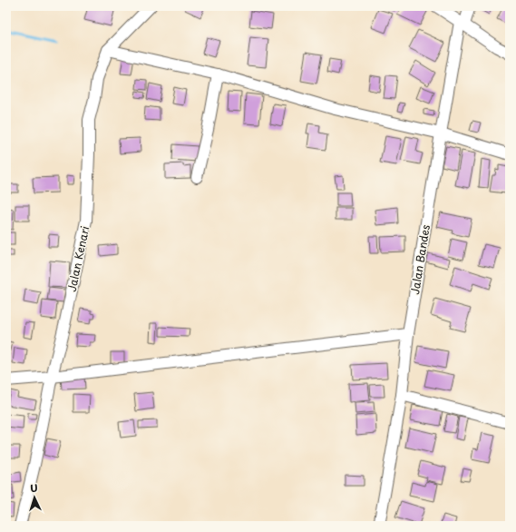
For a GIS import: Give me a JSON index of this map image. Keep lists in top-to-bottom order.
{
  "streets": {
    "street": ["Jalan Kenari", "Jalan Bandes"]
  },
  "north": "top"
}
